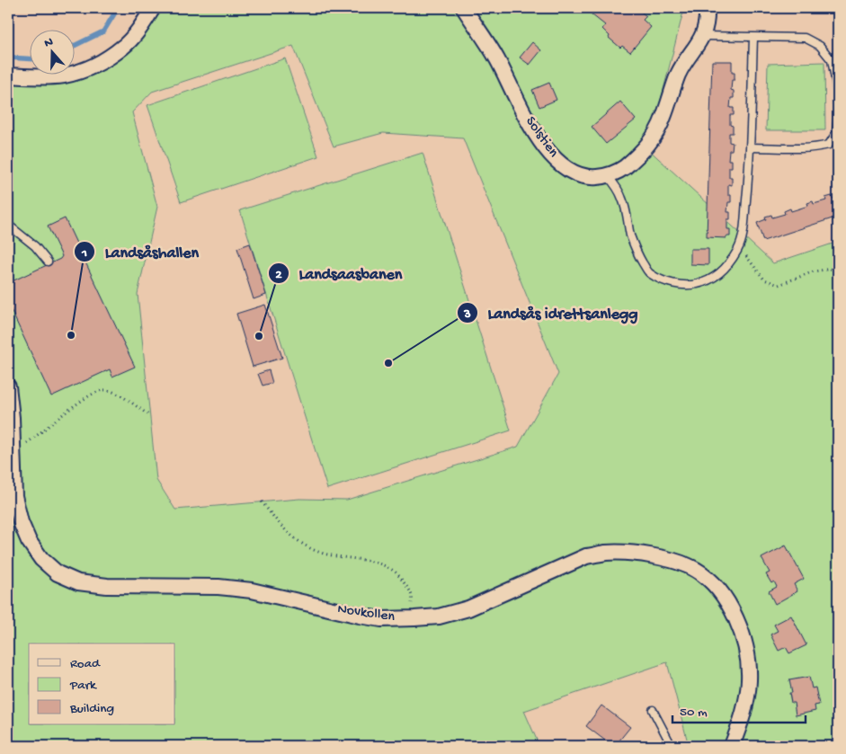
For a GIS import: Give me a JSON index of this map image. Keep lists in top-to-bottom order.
{
  "streets": {
    "street": ["Solstien", "Novkollen"]
  },
  "places": ["Landsåshallen", "Landsaasbanen", "Landsås idrettsanlegg"],
  "legend": ["Road", "Park", "Building"],
  "scale_bar": "50 m",
  "north": "top"
}
